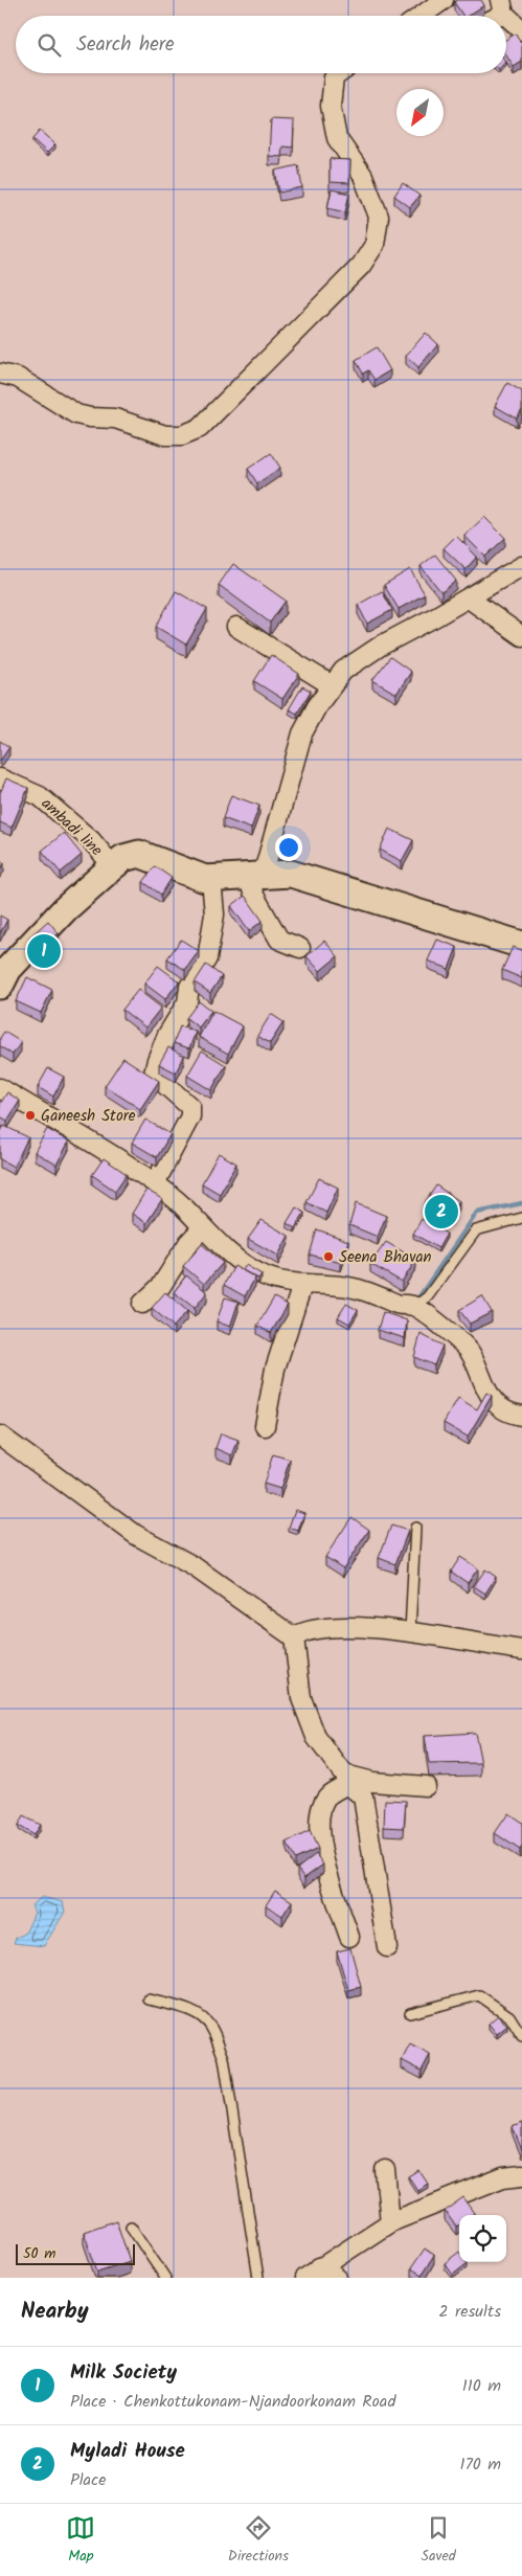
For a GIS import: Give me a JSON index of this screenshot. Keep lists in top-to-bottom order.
{
  "streets": {
    "street": ["ambadi line"]
  },
  "places": ["Ganeesh Store", "Seena Bhavan"],
  "scale_bar": "50 m",
  "north": "bottom left",
  "page": {
    "search": "Search here",
    "pins": ["1", "2"],
    "scale": "50 m",
    "heading": ["Nearby", "2 results"],
    "list": [
      {
        "mark": "1",
        "name": "Milk Society",
        "note": "Place · Chenkottukonam-Njandoorkonam Road",
        "value": "110 m"
      },
      {
        "mark": "2",
        "name": "Myladi House",
        "note": "Place",
        "value": "170 m"
      }
    ],
    "nav": ["Map", "Directions", "Saved"]
  }
}
